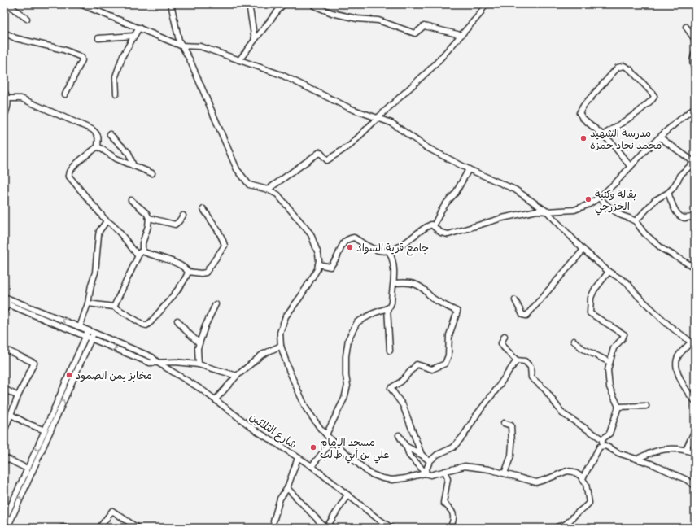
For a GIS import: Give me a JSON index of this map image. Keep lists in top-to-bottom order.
{
  "streets": {
    "street": ["شارع الثلاثين"]
  },
  "places": [
    "مدرسة الشهيد محمد نجاد حمزة",
    "بقالة وكتبة الخزرجي",
    "جامع قرية السواد",
    "مخابز يمن الصمود",
    "مسجد الإمام علي بن أبي طالب"
  ]
}
